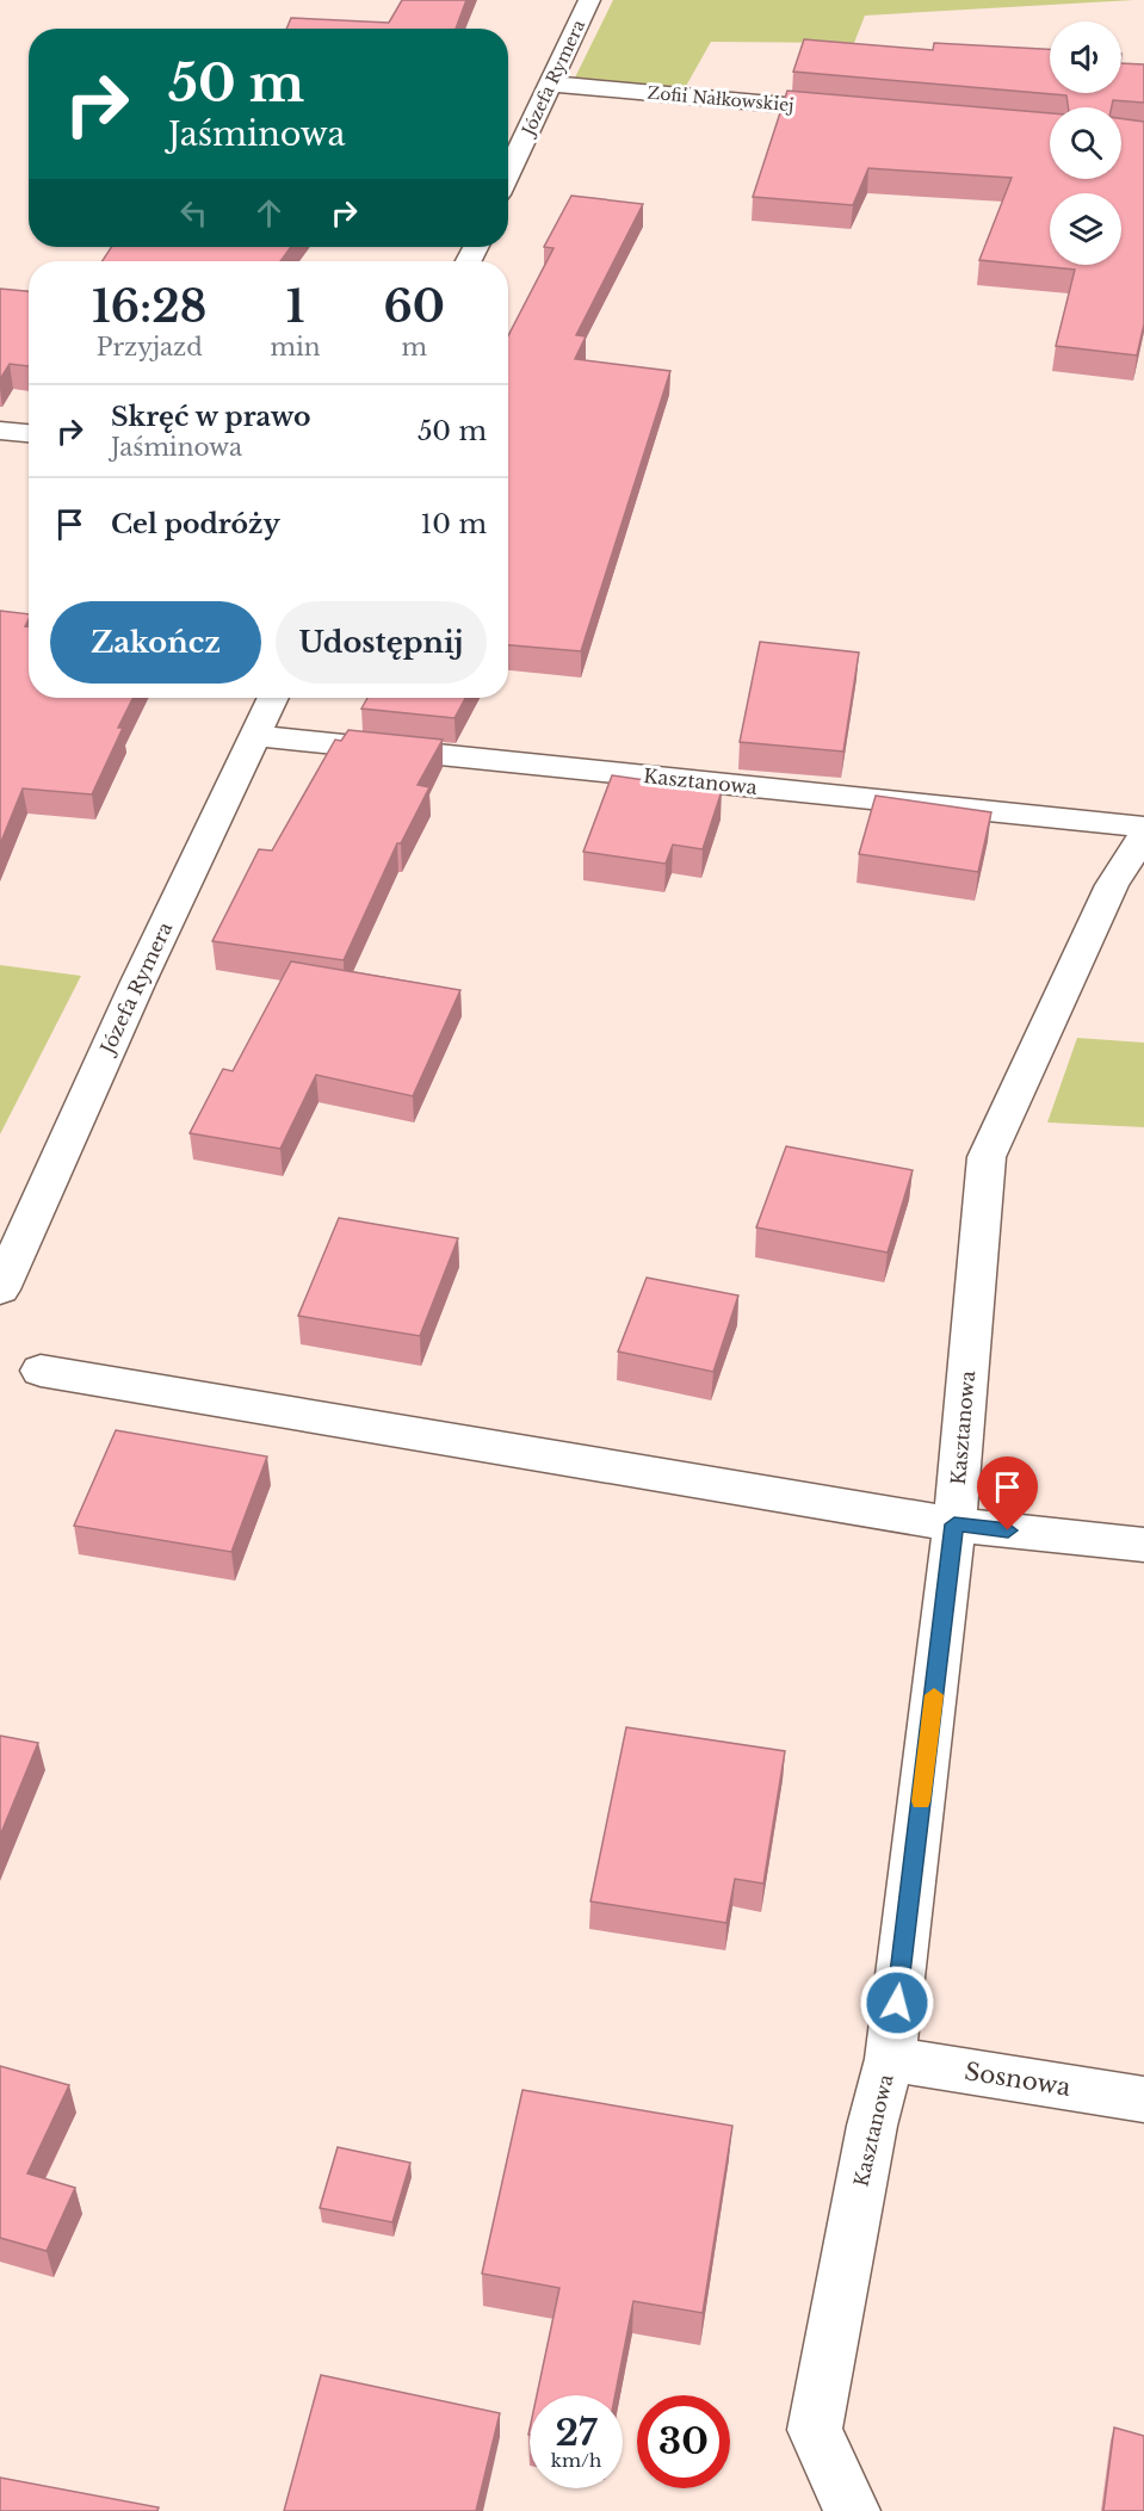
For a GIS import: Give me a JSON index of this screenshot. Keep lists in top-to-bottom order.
{
  "streets": {
    "street": [
      "Józefa Rymera",
      "Zofii Nałkowskiej",
      "Kasztanowa",
      "Sosnowa"
    ]
  },
  "crossings": [
    ["Józefa Rymera", "Zofii Nałkowskiej"],
    ["Józefa Rymera", "Kasztanowa"],
    ["Kasztanowa", "Sosnowa"]
  ],
  "page": {
    "turn": ["50 m", "Jaśminowa"],
    "eta": [
      "16:28",
      "Przyjazd",
      "1",
      "min",
      "60",
      "m"
    ],
    "list": [
      {
        "name": "Skręć w prawo",
        "note": "Jaśminowa",
        "value": "50 m"
      },
      {
        "name": "Cel podróży",
        "value": "10 m"
      }
    ],
    "buttons": ["Zakończ", "Udostępnij"],
    "speed": "27 km/h",
    "limit": "30"
  }
}
